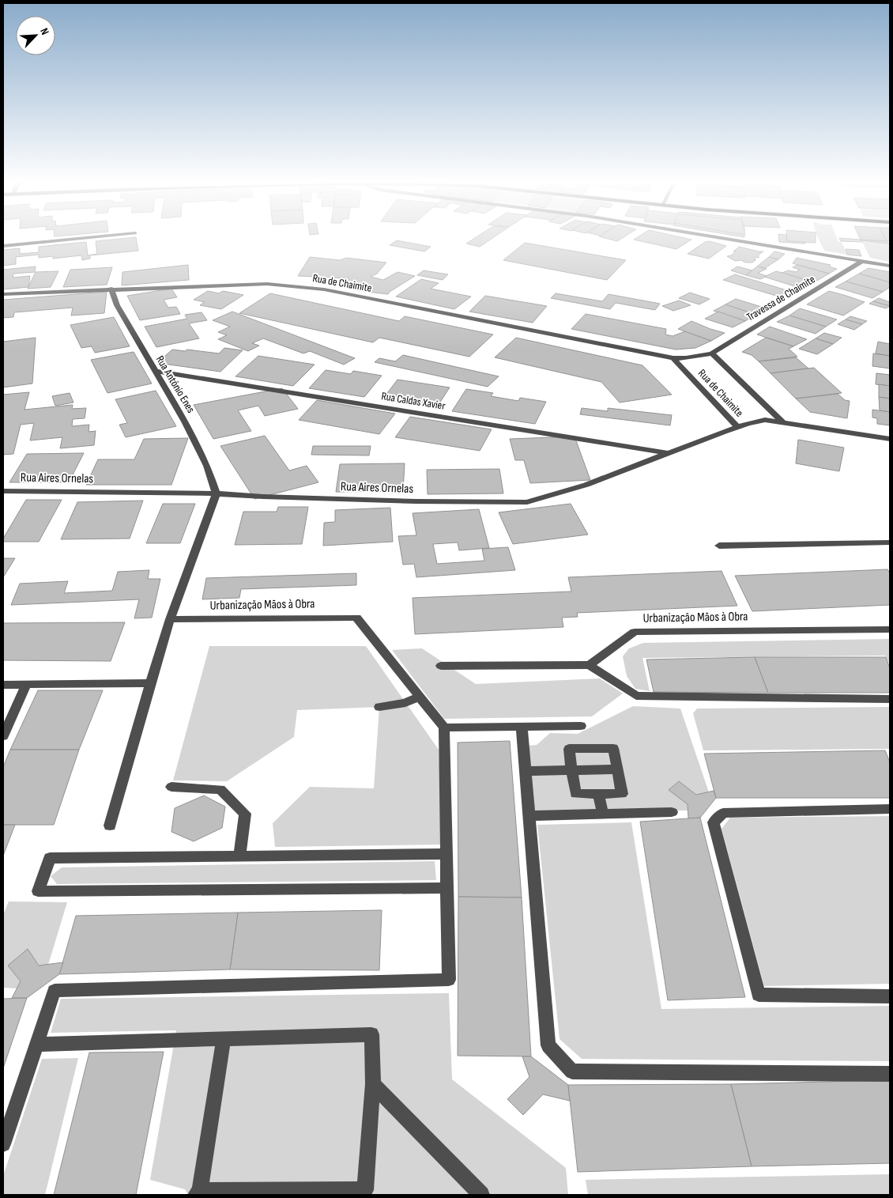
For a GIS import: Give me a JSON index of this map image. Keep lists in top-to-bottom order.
{
  "streets": {
    "street": [
      "Rua de Chaimite",
      "Travessa de Chaimite",
      "Rua António Enes",
      "Rua Caldas Xavier",
      "Rua Aires Ornelas",
      "Urbanização Mãos à Obra"
    ]
  },
  "crossings": [
    ["Rua de Chaimite", "Travessa de Chaimite"],
    ["Rua de Chaimite", "Rua António Enes"],
    ["Rua de Chaimite", "Rua Aires Ornelas"],
    ["Rua António Enes", "Rua Caldas Xavier"],
    ["Rua António Enes", "Rua Aires Ornelas"],
    ["Rua Caldas Xavier", "Rua Aires Ornelas"]
  ],
  "north": "top right"
}
